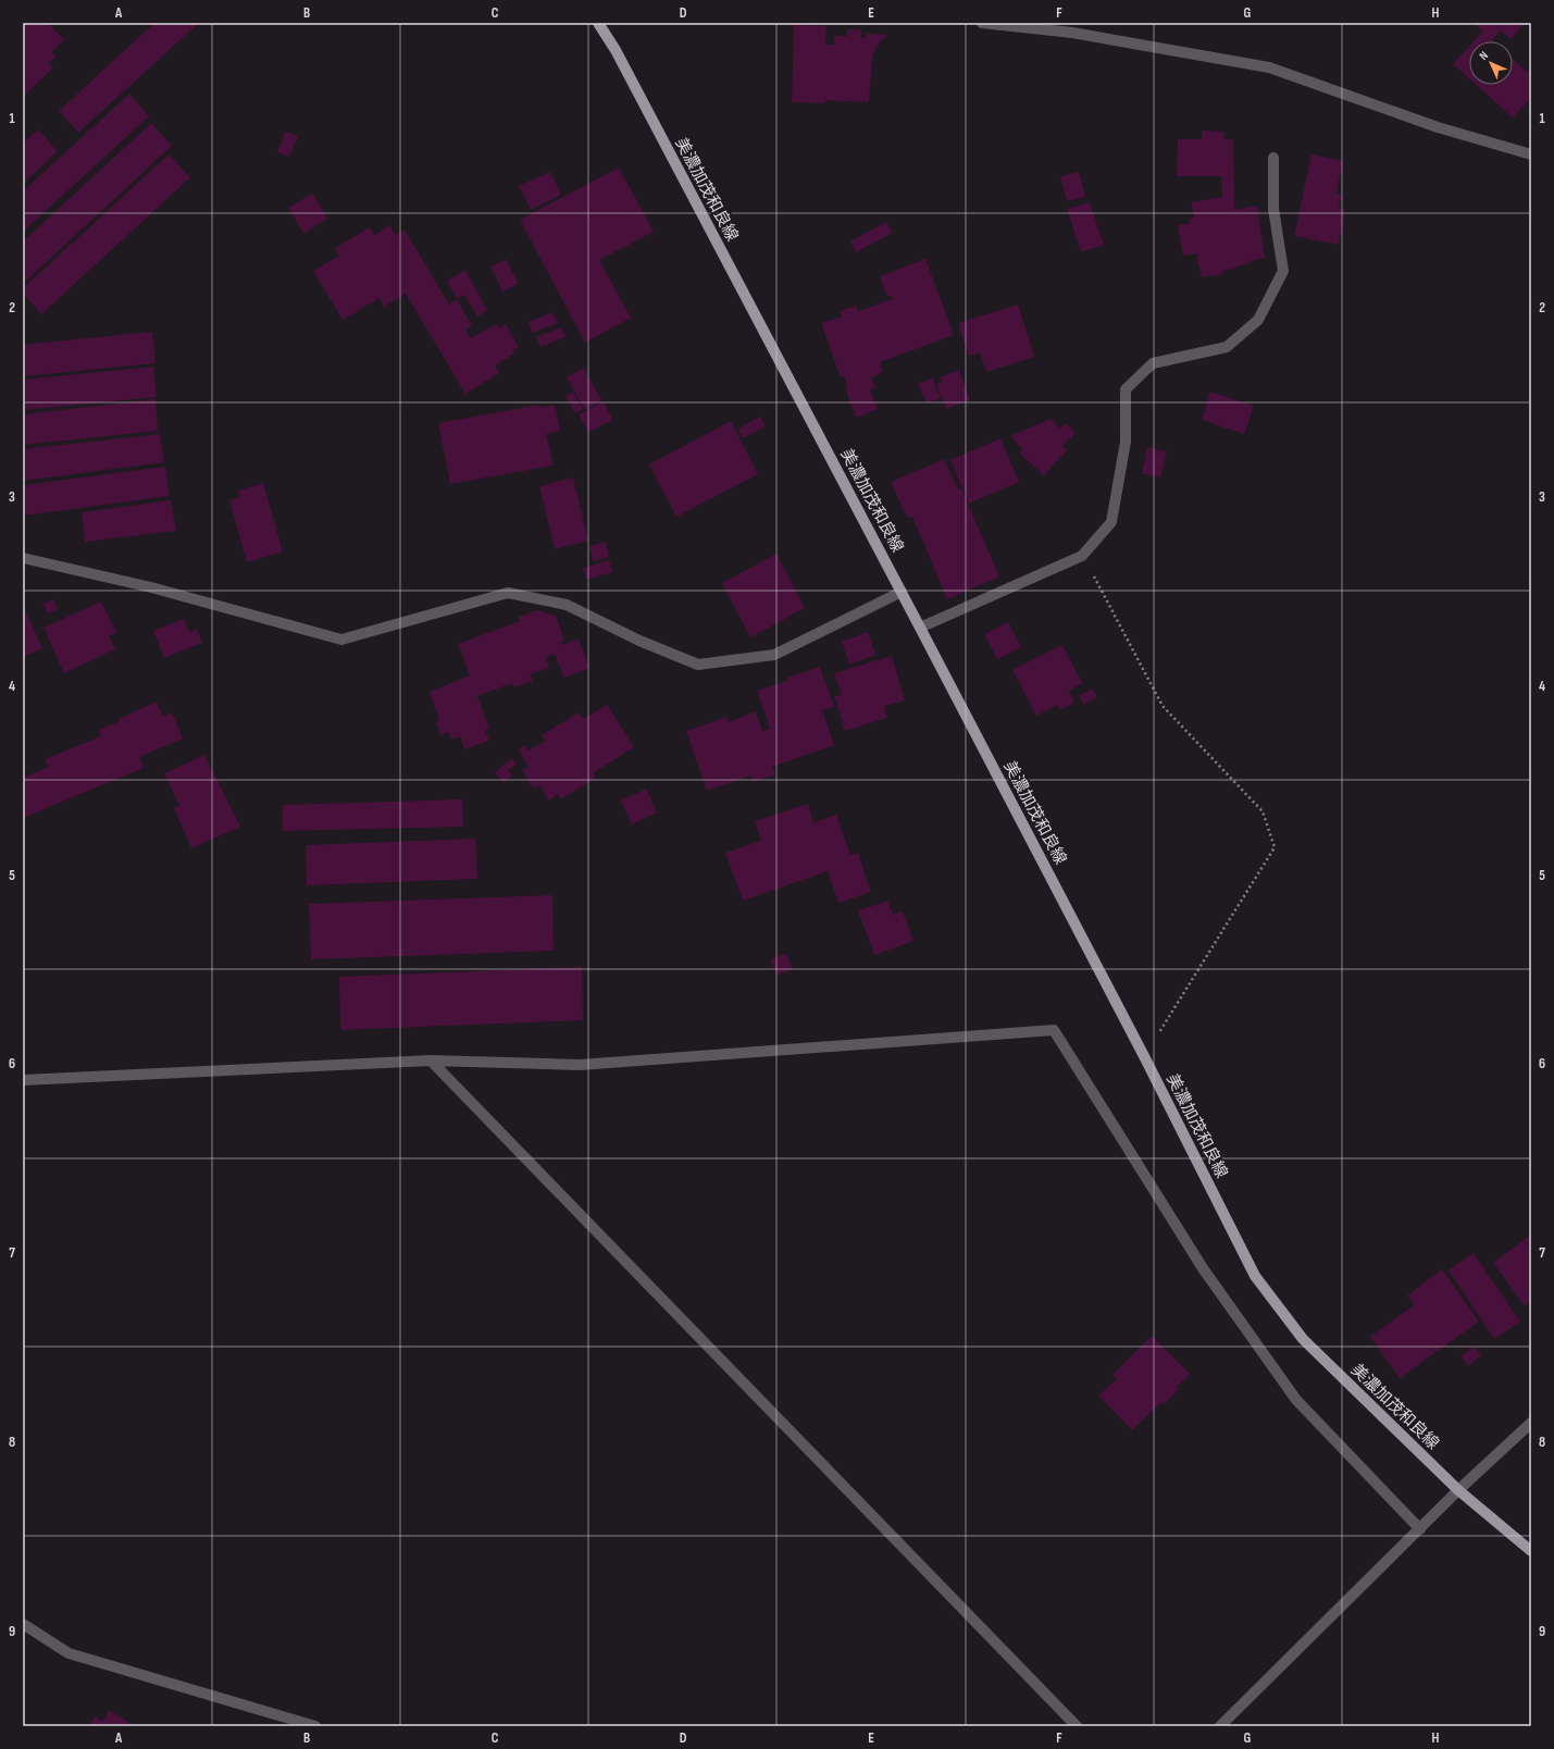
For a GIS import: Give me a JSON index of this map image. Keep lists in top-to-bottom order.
{
  "streets": {
    "main road": ["美濃加茂和良線"]
  },
  "north": "top left",
  "grid": {
    "columns": [
      "A",
      "B",
      "C",
      "D",
      "E",
      "F",
      "G",
      "H"
    ],
    "rows": [
      "1",
      "2",
      "3",
      "4",
      "5",
      "6",
      "7",
      "8",
      "9"
    ]
  }
}
